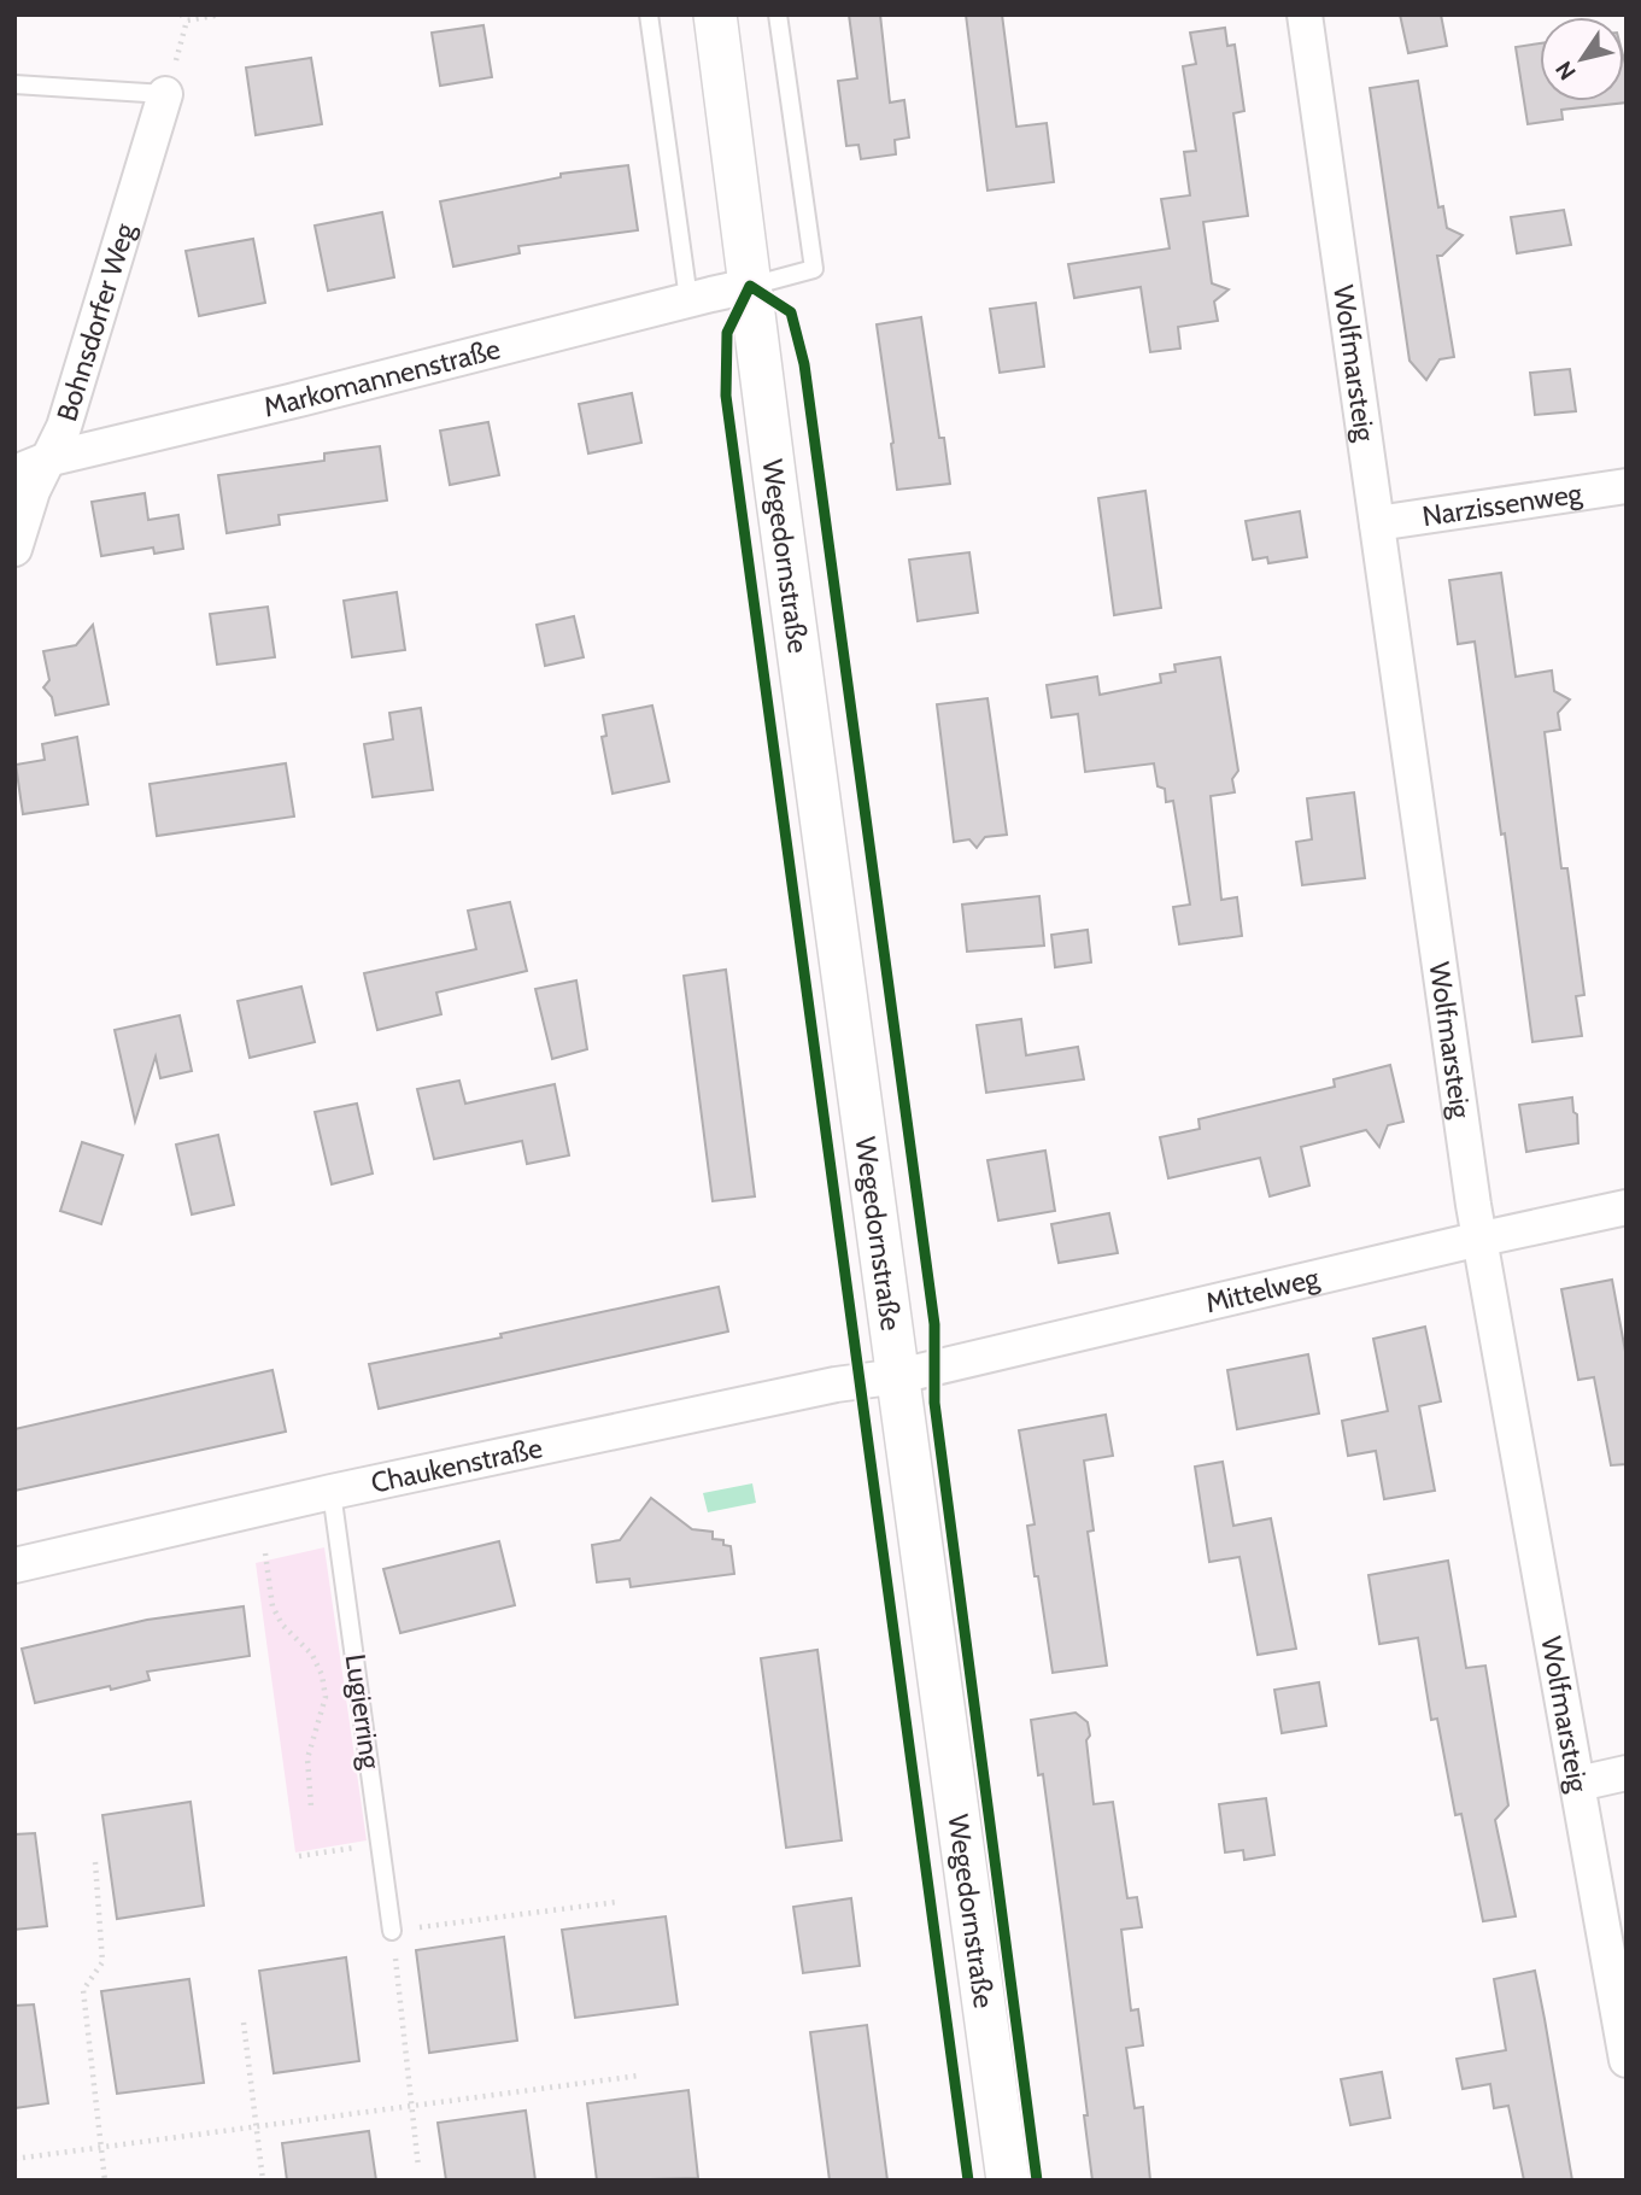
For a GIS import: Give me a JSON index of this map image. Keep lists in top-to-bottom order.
{
  "streets": {
    "street": [
      "Bohnsdorfer Weg",
      "Wolfmarsteig",
      "Markomannenstraße",
      "Narzissenweg",
      "Wegedornstraße",
      "Mittelweg",
      "Chaukenstraße"
    ],
    "lane": ["Lugierring"]
  },
  "crossings": [
    ["Bohnsdorfer Weg", "Markomannenstraße"],
    ["Wolfmarsteig", "Narzissenweg"],
    ["Wolfmarsteig", "Mittelweg"],
    ["Markomannenstraße", "Wegedornstraße"],
    ["Wegedornstraße", "Mittelweg"],
    ["Wegedornstraße", "Chaukenstraße"],
    ["Mittelweg", "Chaukenstraße"],
    ["Chaukenstraße", "Lugierring"]
  ],
  "north": "bottom left"
}
